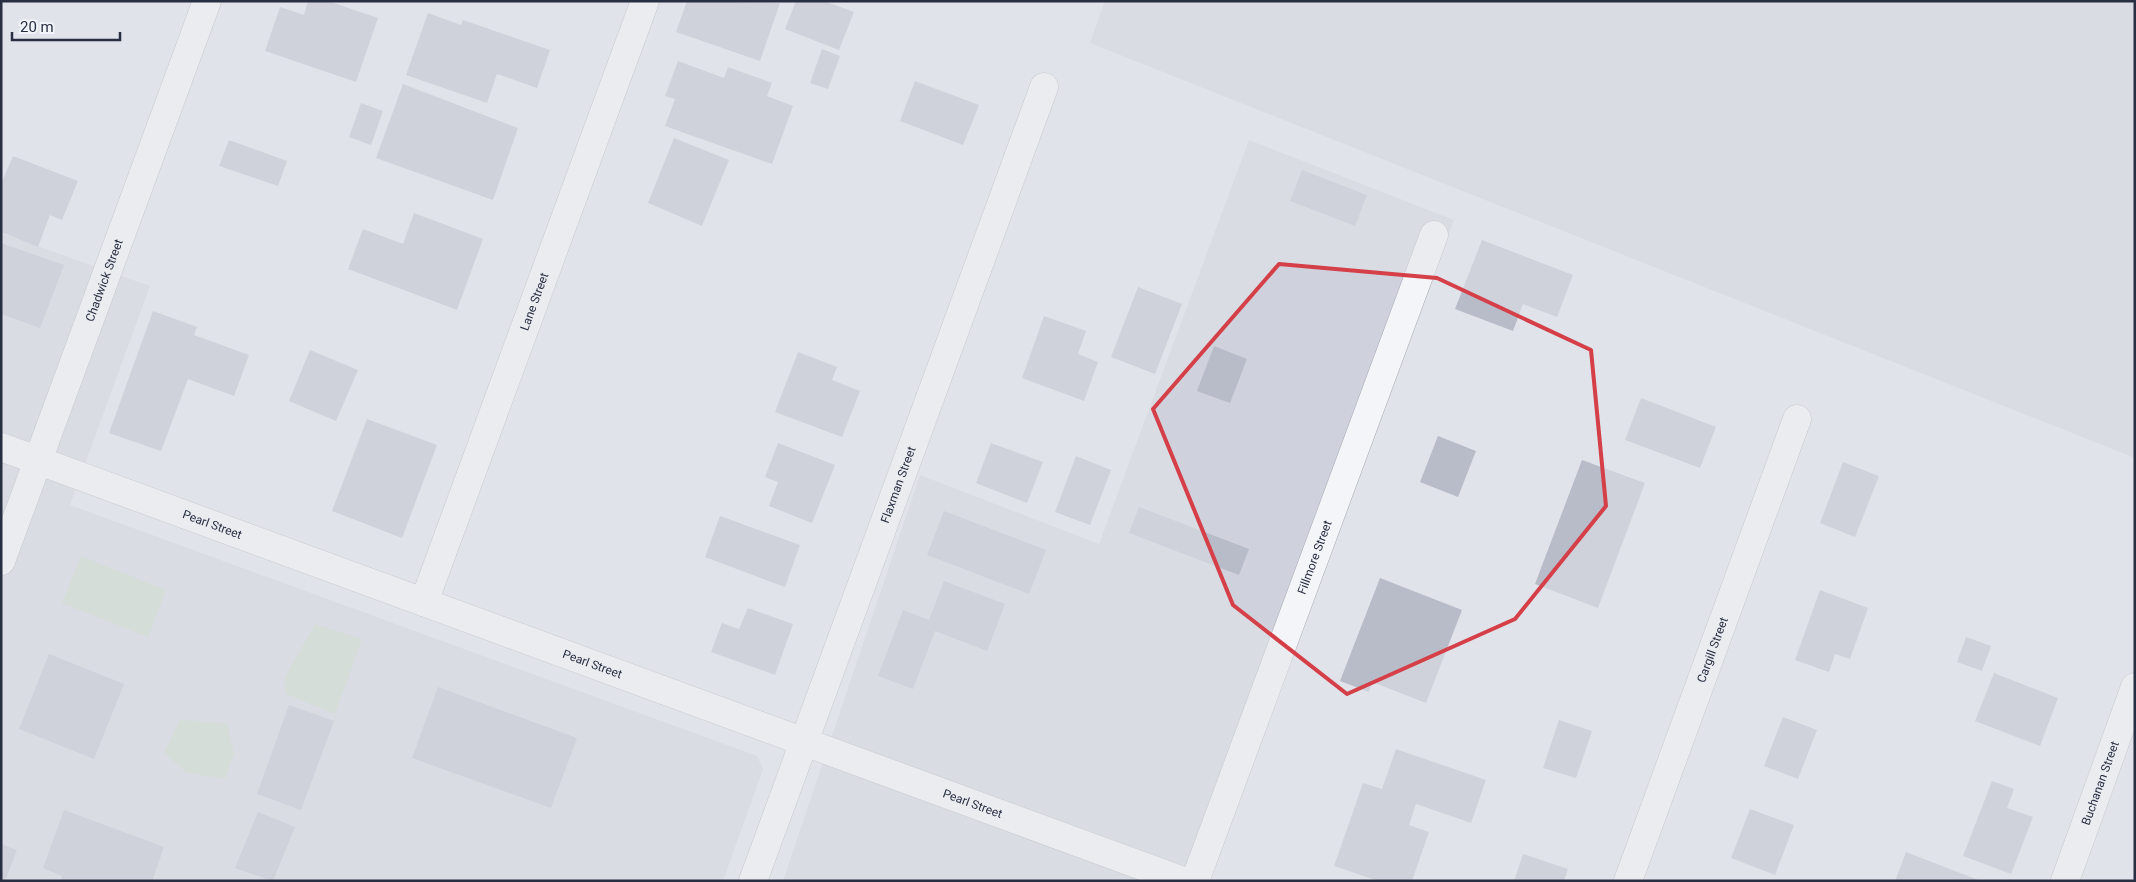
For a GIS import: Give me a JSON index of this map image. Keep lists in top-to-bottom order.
{
  "streets": {
    "street": [
      "Chadwick Street",
      "Lane Street",
      "Flaxman Street",
      "Pearl Street",
      "Fillmore Street",
      "Cargill Street",
      "Buchanan Street"
    ]
  },
  "crossings": [
    ["Chadwick Street", "Pearl Street"],
    ["Lane Street", "Pearl Street"],
    ["Flaxman Street", "Pearl Street"]
  ],
  "scale_bar": "20 m"
}
